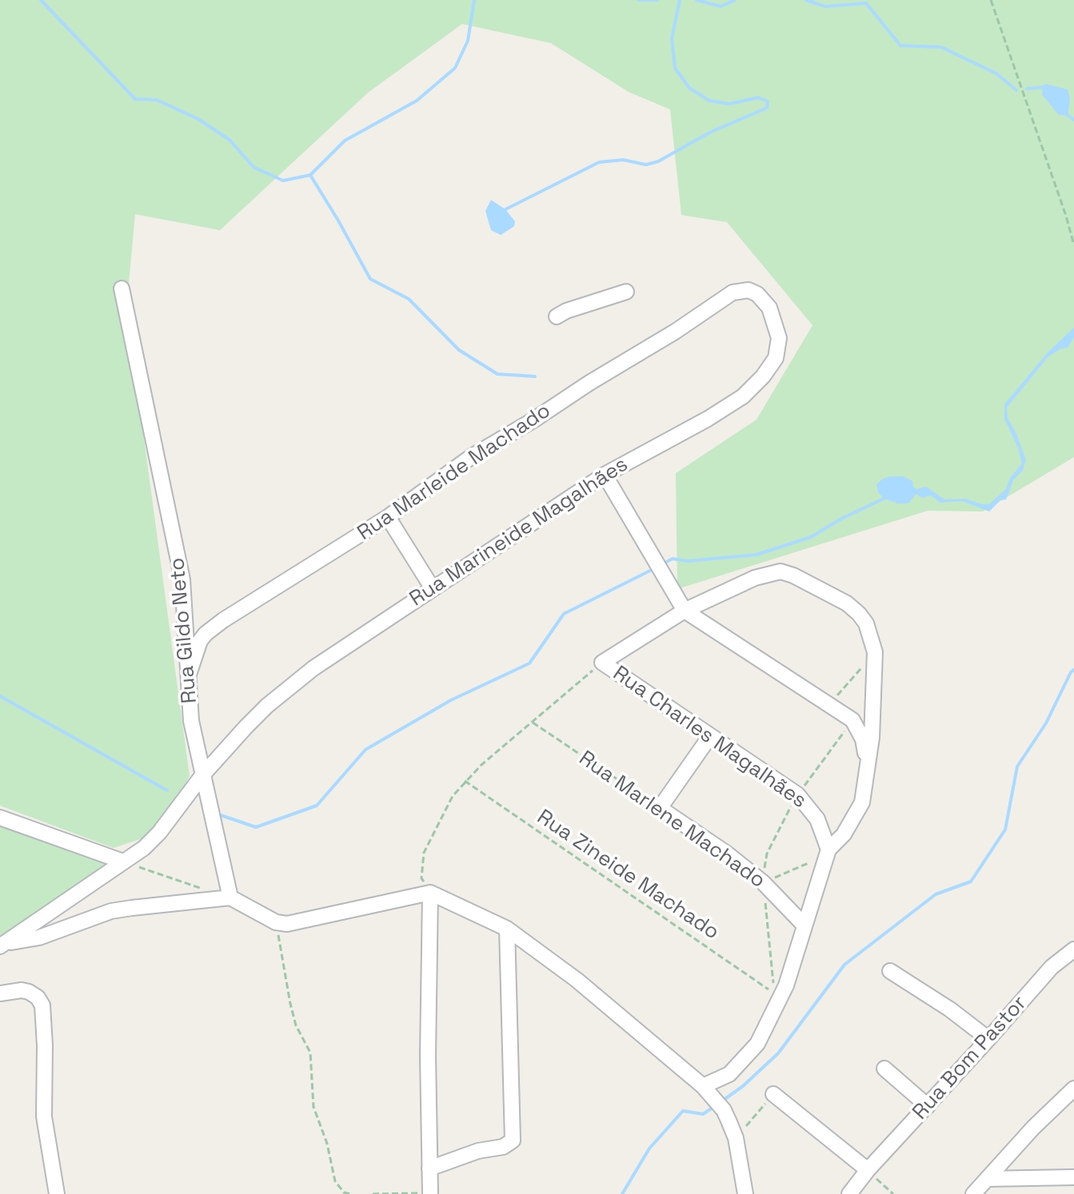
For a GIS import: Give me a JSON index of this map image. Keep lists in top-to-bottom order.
{
  "streets": {
    "street": [
      "Rua Marleide Machado",
      "Rua Marineide Magalhães",
      "Rua Gildo Neto",
      "Rua Charles Magalhães",
      "Rua Marlene Machado",
      "Rua Bom Pastor"
    ],
    "path": ["Rua Zineide Machado"]
  },
  "crossings": [
    ["Rua Marleide Machado", "Rua Marineide Magalhães"],
    ["Rua Marleide Machado", "Rua Gildo Neto"],
    ["Rua Marineide Magalhães", "Rua Gildo Neto"],
    ["Rua Marlene Machado", "Rua Zineide Machado"]
  ]
}
